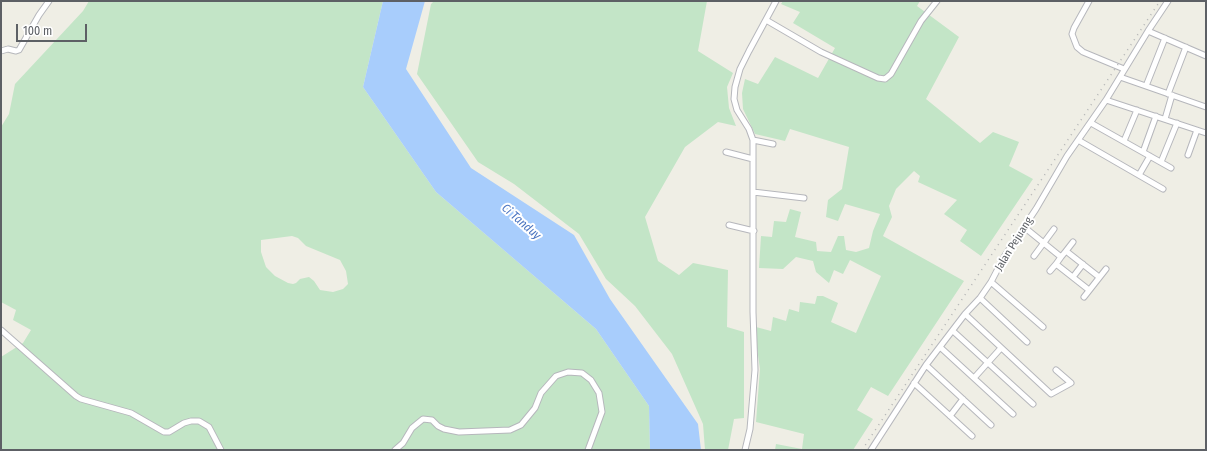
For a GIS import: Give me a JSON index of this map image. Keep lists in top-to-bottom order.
{
  "streets": {
    "street": ["Jalan Pejuang"]
  },
  "water": ["Ci Tanduy"],
  "scale_bar": "100 m"
}
